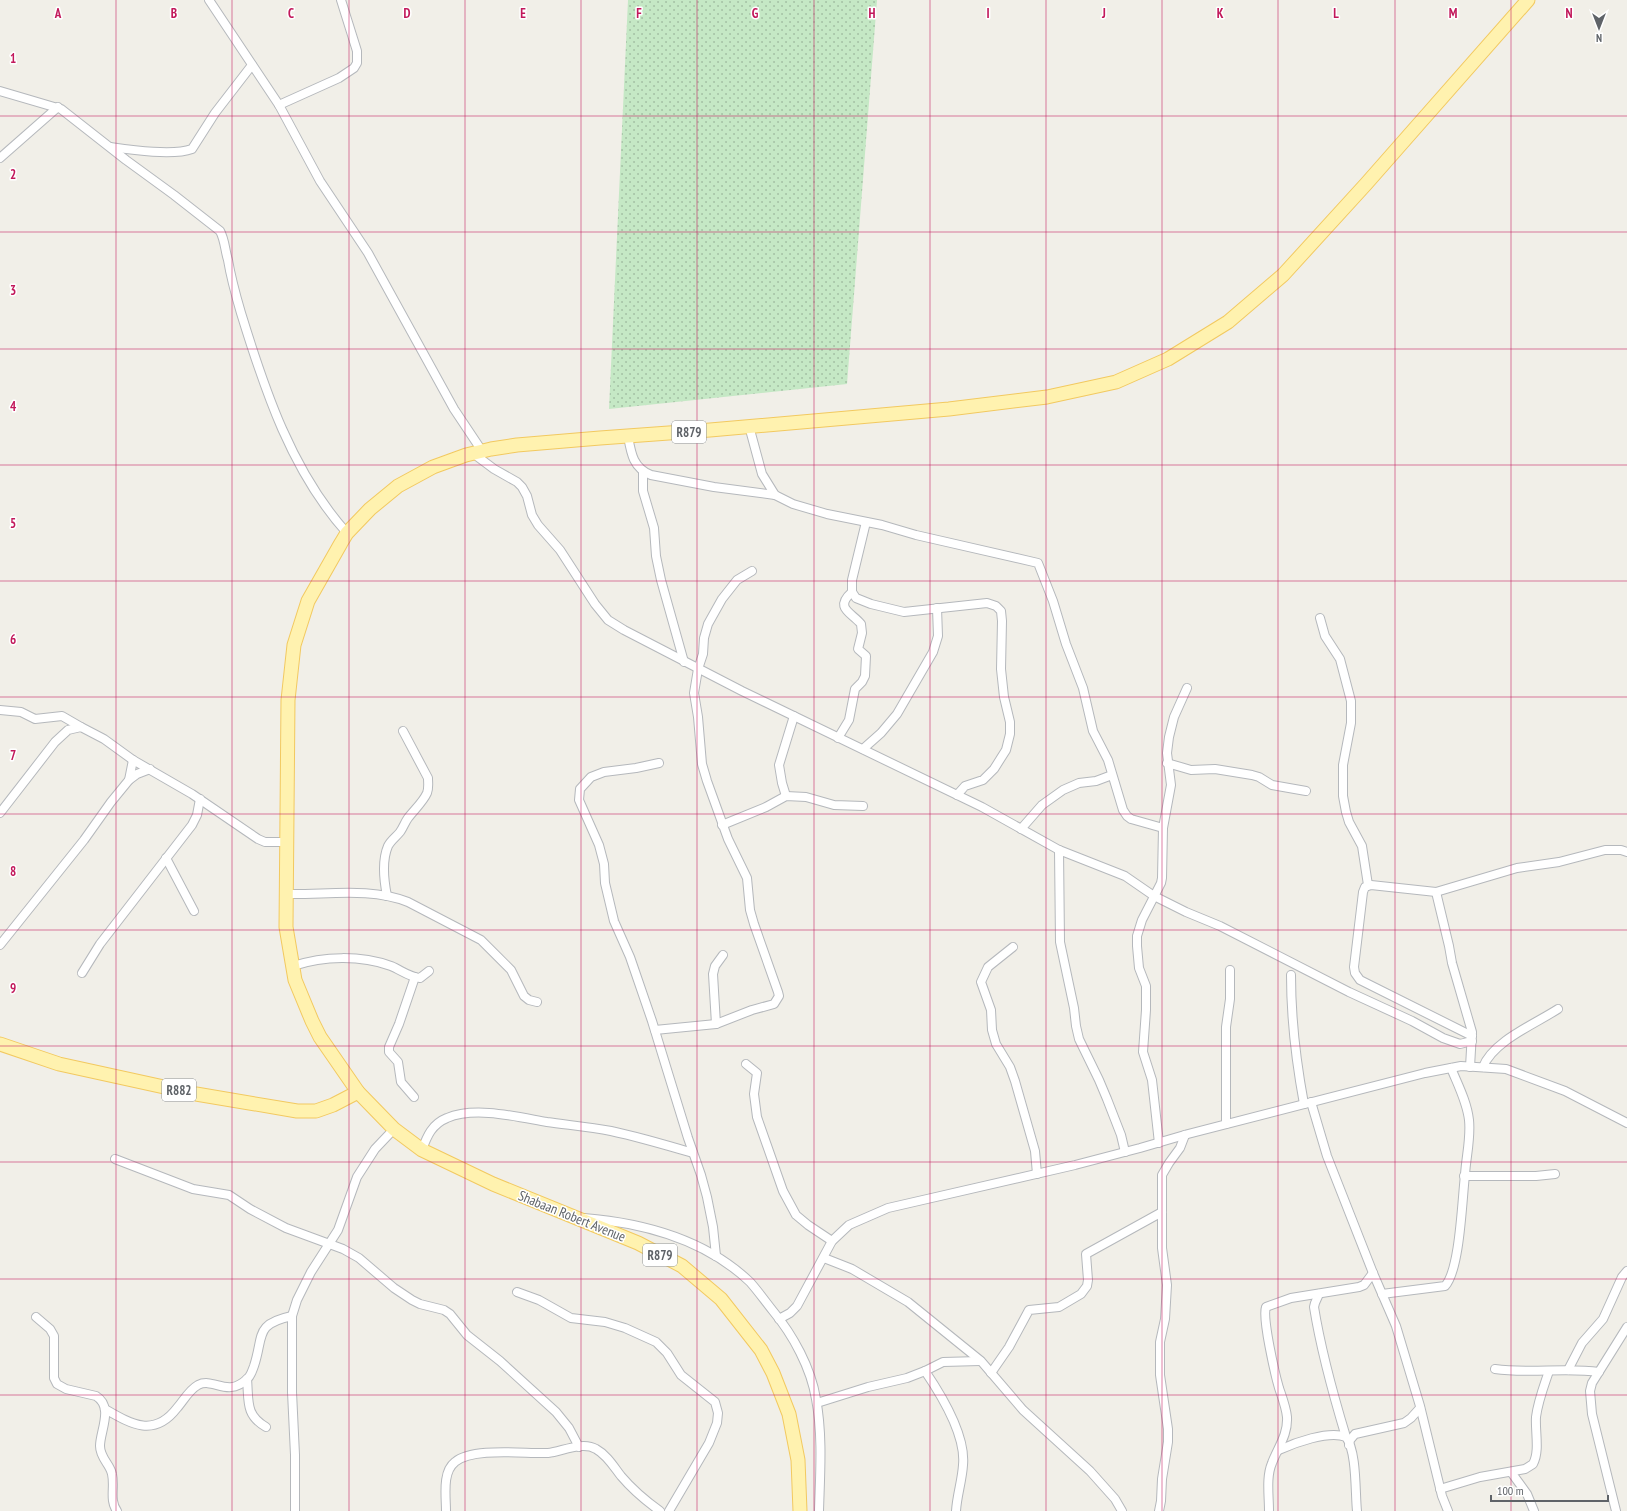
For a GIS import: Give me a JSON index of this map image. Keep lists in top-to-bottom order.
{
  "streets": {
    "main road": ["R879", "R882", "Shabaan Robert Avenue"]
  },
  "crossings": [
    ["R879", "R882"],
    ["R879", "Shabaan Robert Avenue"]
  ],
  "scale_bar": "100 m",
  "north": "bottom",
  "grid": {
    "columns": [
      "A",
      "B",
      "C",
      "D",
      "E",
      "F",
      "G",
      "H",
      "I",
      "J",
      "K",
      "L",
      "M",
      "N"
    ],
    "rows": [
      "1",
      "2",
      "3",
      "4",
      "5",
      "6",
      "7",
      "8",
      "9"
    ]
  }
}
